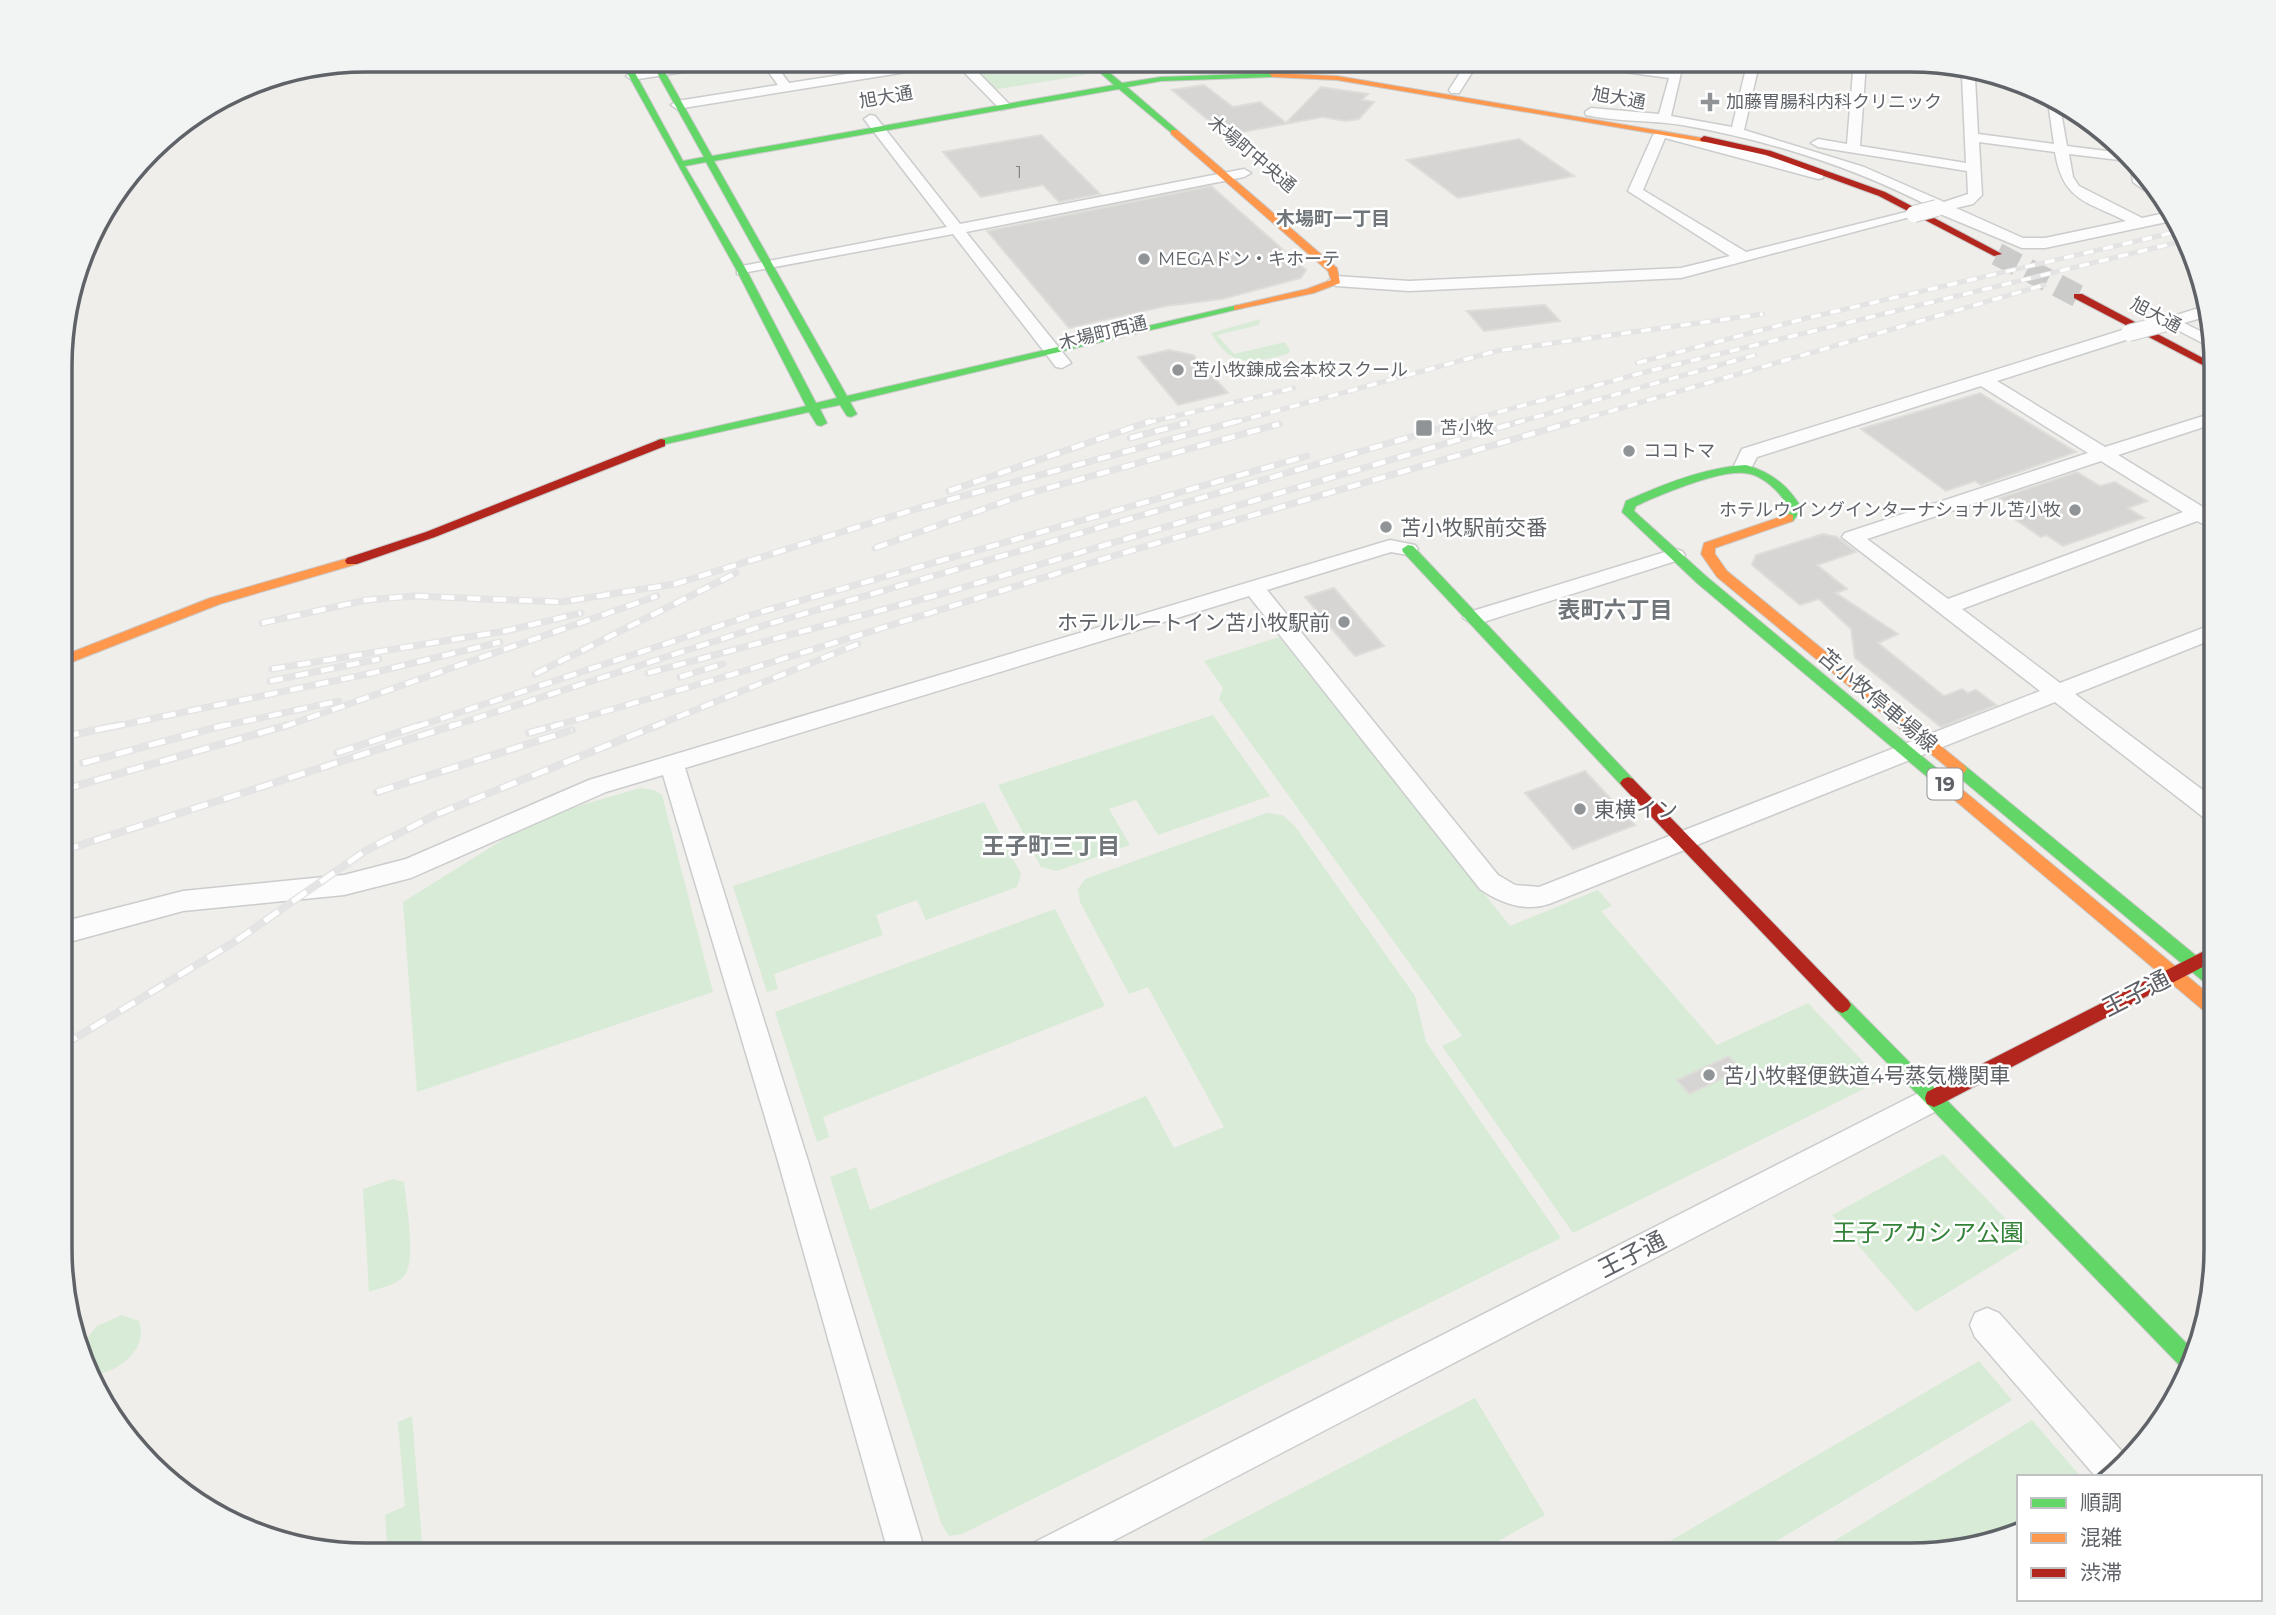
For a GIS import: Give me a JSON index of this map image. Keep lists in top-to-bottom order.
{
  "streets": {
    "street": [
      "旭大通",
      "木場町中央通",
      "木場町西通",
      "苫小牧停車場線",
      "19",
      "王子通"
    ]
  },
  "crossings": [
    ["旭大通", "木場町中央通"],
    ["木場町中央通", "木場町西通"],
    ["苫小牧停車場線", "王子通"]
  ],
  "districts": ["木場町一丁目", "表町六丁目", "王子町三丁目"],
  "parks": ["王子アカシア公園"],
  "places": {
    "health": ["加藤胃腸科内科クリニック"],
    "other": [
      "MEGAドン・キホーテ",
      "苫小牧錬成会本校スクール",
      "ココトマ",
      "ホテルウイングインターナショナル苫小牧",
      "苫小牧駅前交番",
      "ホテルルートイン苫小牧駅前",
      "東横イン",
      "苫小牧軽便鉄道4号蒸気機関車"
    ],
    "transit": ["苫小牧"]
  },
  "house_numbers": ["1"],
  "legend": ["順調", "混雑", "渋滞"]
}
